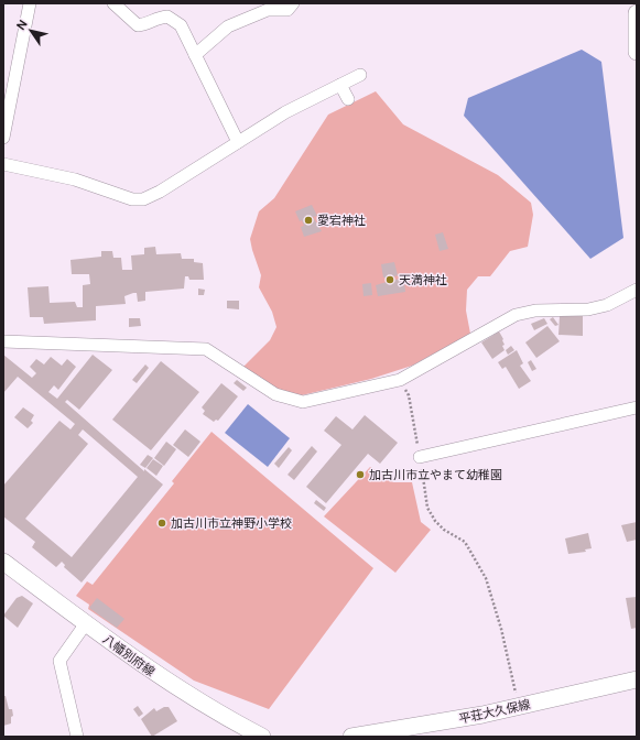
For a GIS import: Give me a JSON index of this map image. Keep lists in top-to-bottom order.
{
  "streets": {
    "main road": ["八幡別府線", "平荘大久保線"]
  },
  "places": [
    "愛宕神社",
    "天満神社",
    "加古川市立やまて幼稚園",
    "加古川市立神野小学校"
  ],
  "north": "top left"
}
